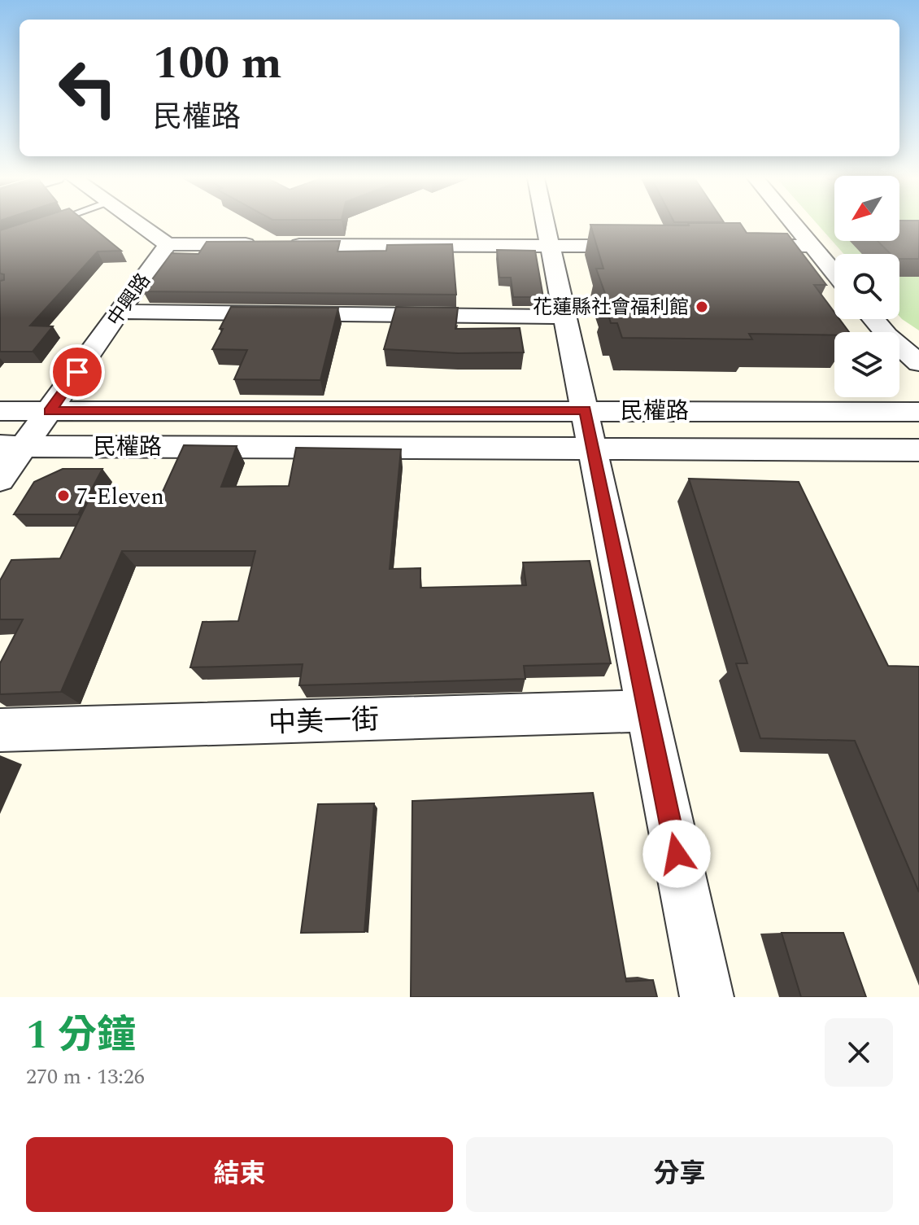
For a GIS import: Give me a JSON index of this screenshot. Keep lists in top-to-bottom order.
{
  "streets": {
    "street": ["中興路", "民權路", "中美一街"]
  },
  "crossings": [
    ["中興路", "民權路"]
  ],
  "places": ["花蓮縣社會福利館", "7-Eleven"],
  "north": "bottom left",
  "page": {
    "turn": ["100 m", "民權路"],
    "heading": ["1 分鐘", "270 m · 13:26"],
    "buttons": ["結束", "分享"]
  }
}
